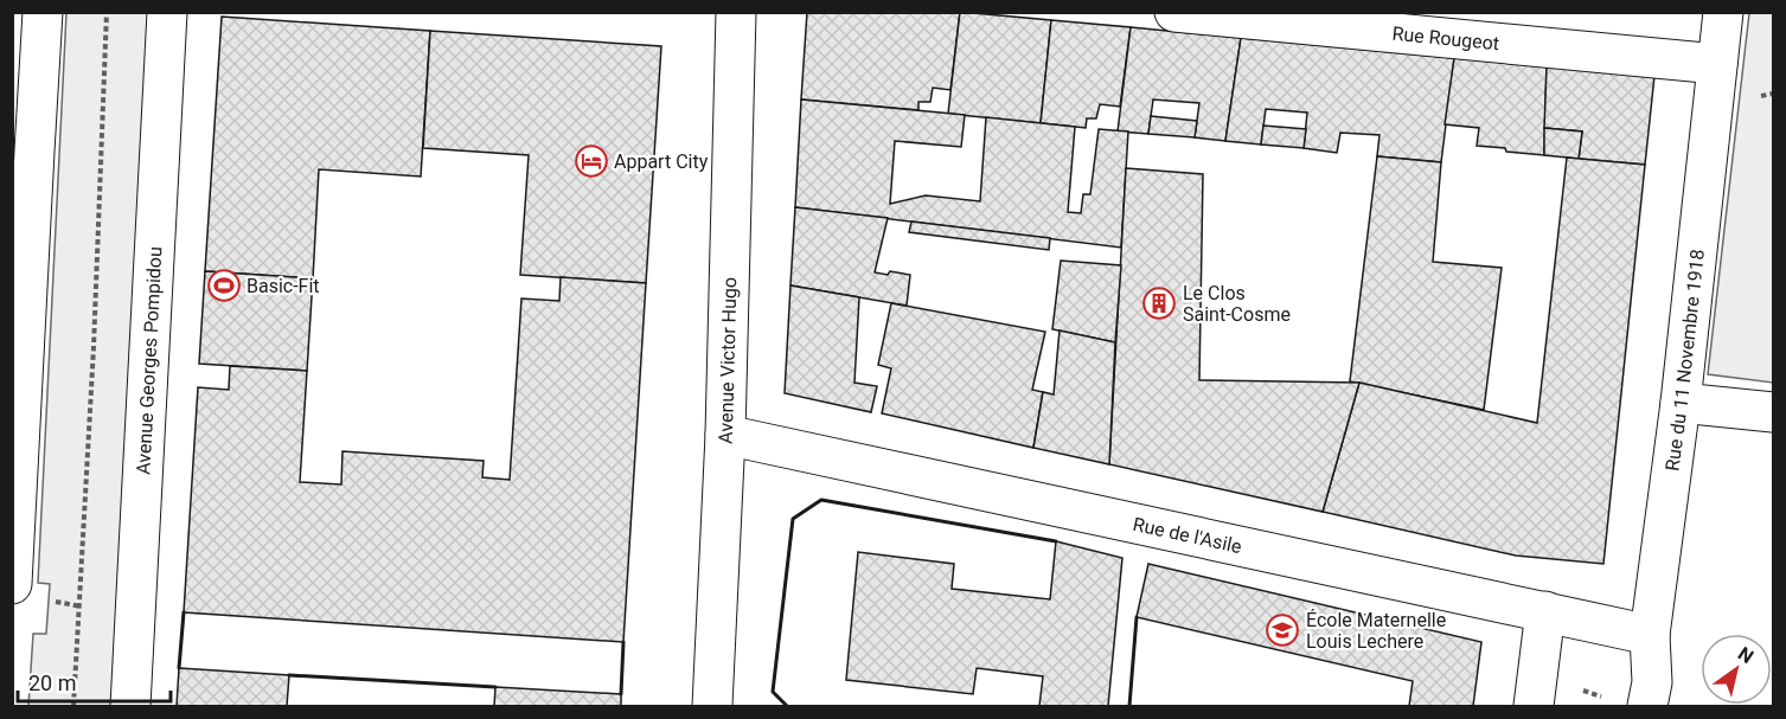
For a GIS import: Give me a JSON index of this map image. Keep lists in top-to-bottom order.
{
  "streets": {
    "street": [
      "Rue Rougeot",
      "Avenue Georges Pompidou",
      "Avenue Victor Hugo",
      "Rue du 11 Novembre 1918",
      "Rue de l'Asile"
    ]
  },
  "crossings": [
    ["Rue Rougeot", "Rue du 11 Novembre 1918"],
    ["Avenue Victor Hugo", "Rue de l'Asile"],
    ["Rue du 11 Novembre 1918", "Rue de l'Asile"]
  ],
  "places": {
    "hotel": ["Appart City"],
    "sports": ["Basic-Fit"],
    "building": ["Le Clos Saint-Cosme"],
    "school or university": ["École Maternelle Louis Lechere"]
  },
  "scale_bar": "20 m",
  "north": "top right"
}
